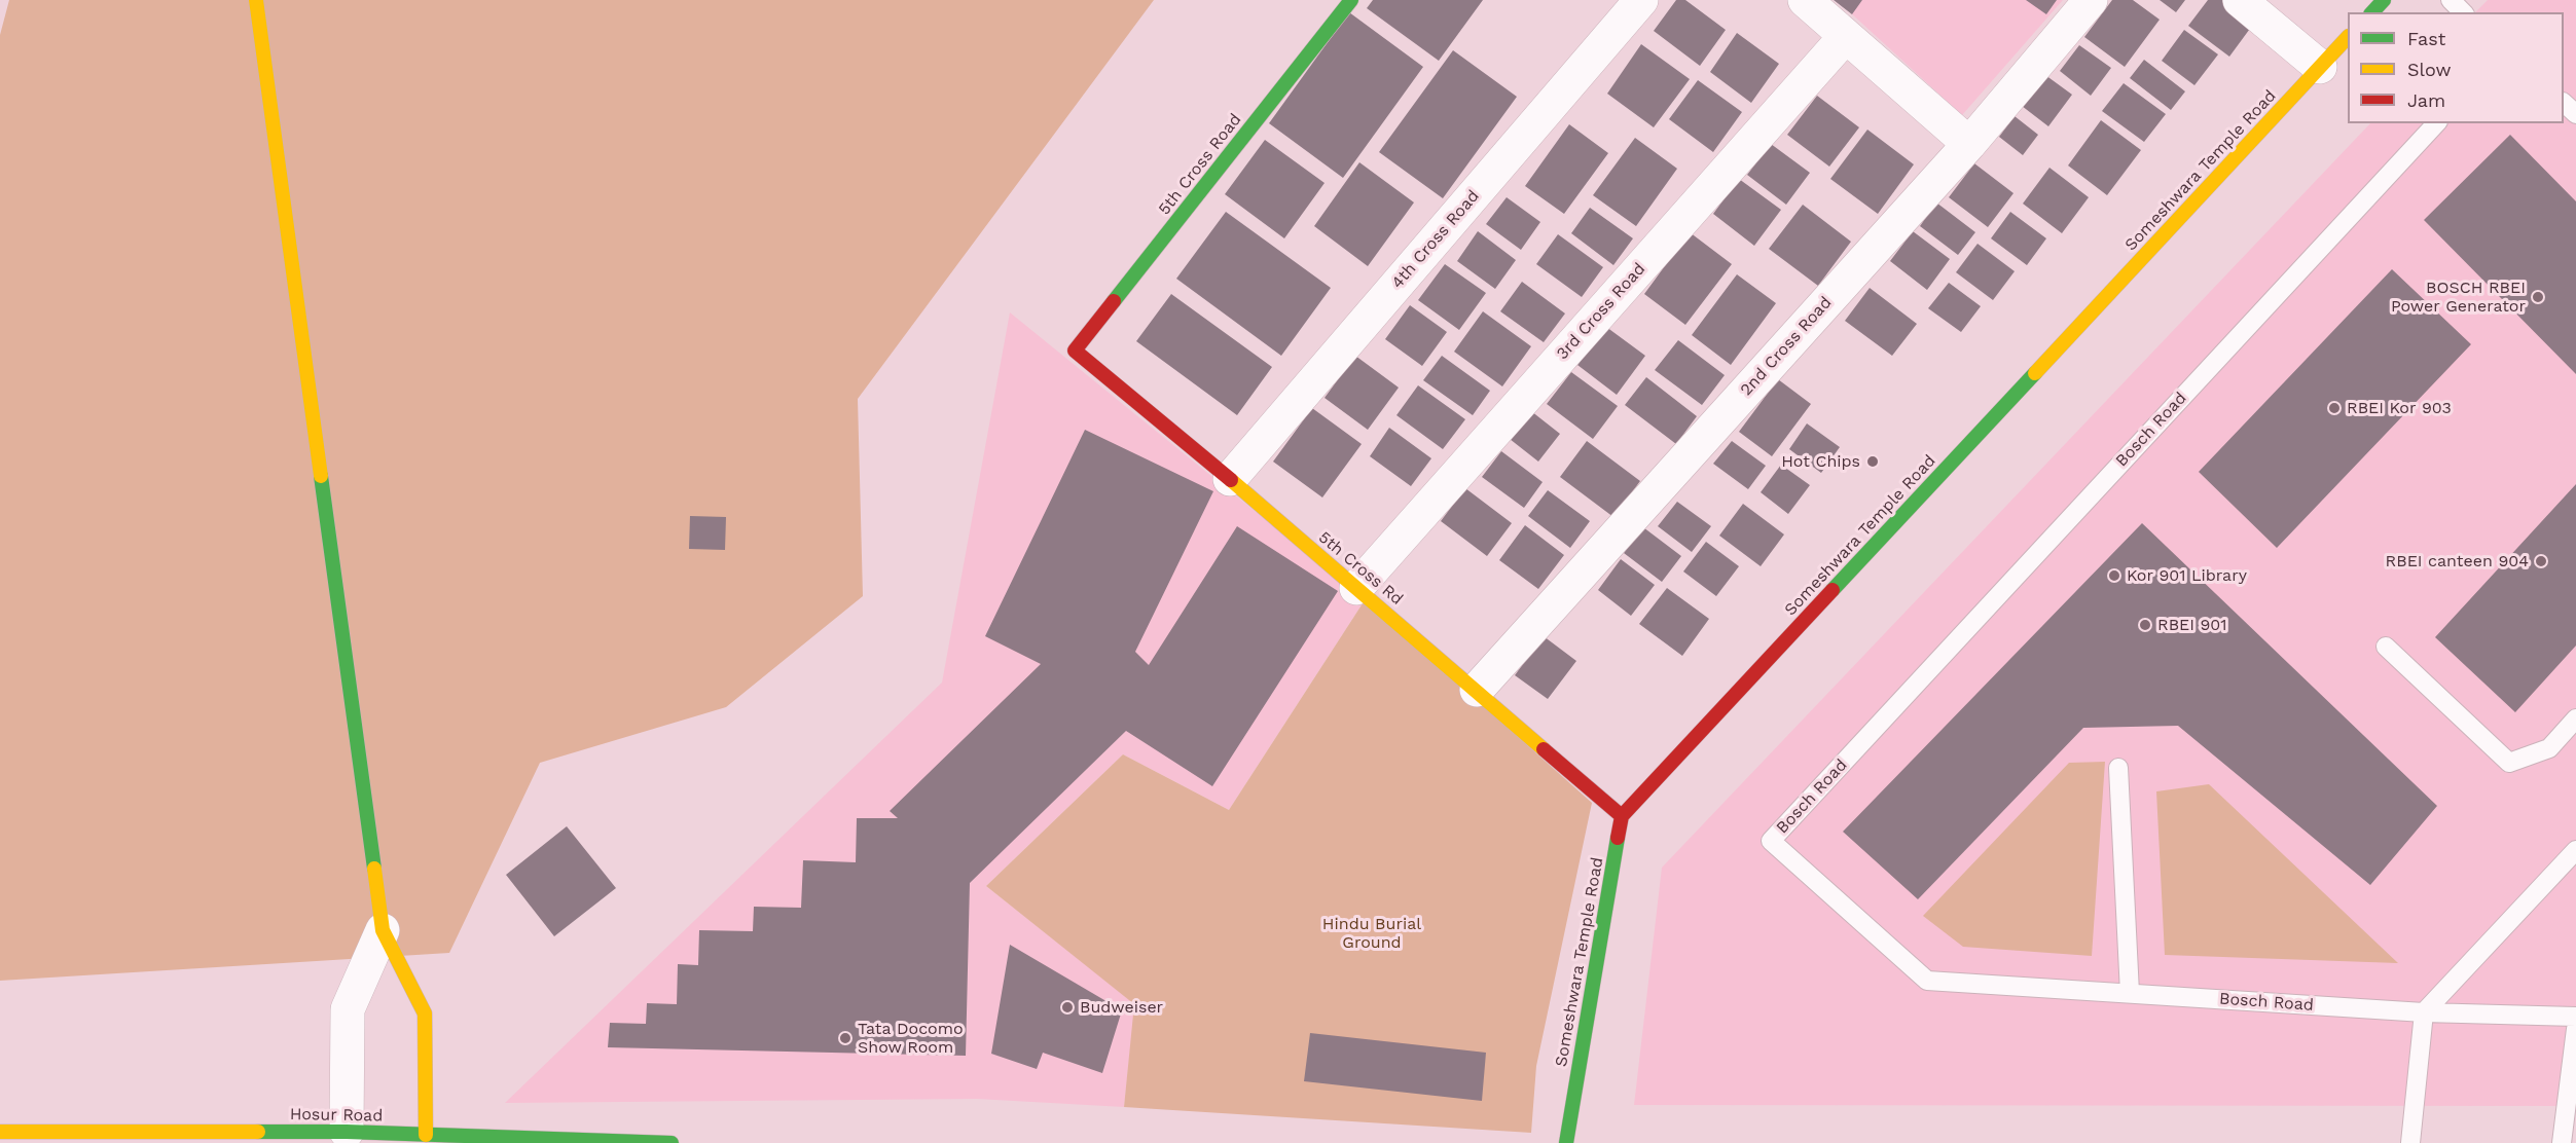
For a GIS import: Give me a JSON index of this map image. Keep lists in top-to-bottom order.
{
  "streets": {
    "street": [
      "5th Cross Road",
      "Someshwara Temple Road",
      "4th Cross Road",
      "3rd Cross Road",
      "2nd Cross Road",
      "5th Cross Rd",
      "Hosur Road"
    ],
    "lane": ["Bosch Road"]
  },
  "crossings": [
    ["5th Cross Road", "5th Cross Rd"],
    ["Someshwara Temple Road", "5th Cross Rd"],
    ["4th Cross Road", "5th Cross Rd"],
    ["3rd Cross Road", "5th Cross Rd"],
    ["2nd Cross Road", "5th Cross Rd"]
  ],
  "parks": ["Hindu Burial Ground"],
  "places": [
    "BOSCH RBEI Power Generator",
    "RBEI Kor 903",
    "Hot Chips",
    "RBEI canteen 904",
    "Kor 901 Library",
    "RBEI 901",
    "Budweiser",
    "Tata Docomo Show Room"
  ],
  "legend": ["Fast", "Slow", "Jam"]
}
